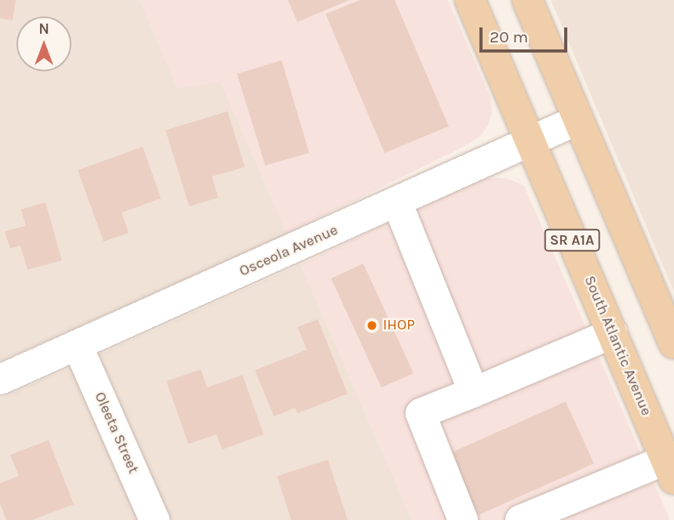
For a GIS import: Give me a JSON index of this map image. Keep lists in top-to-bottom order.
{
  "streets": {
    "main road": ["SR A1A", "South Atlantic Avenue"],
    "street": ["Osceola Avenue", "Oleeta Street"]
  },
  "crossings": [
    ["SR A1A", "Osceola Avenue"],
    ["Osceola Avenue", "South Atlantic Avenue"],
    ["Osceola Avenue", "Oleeta Street"]
  ],
  "places": ["IHOP"],
  "scale_bar": "20 m",
  "north": "top"
}
